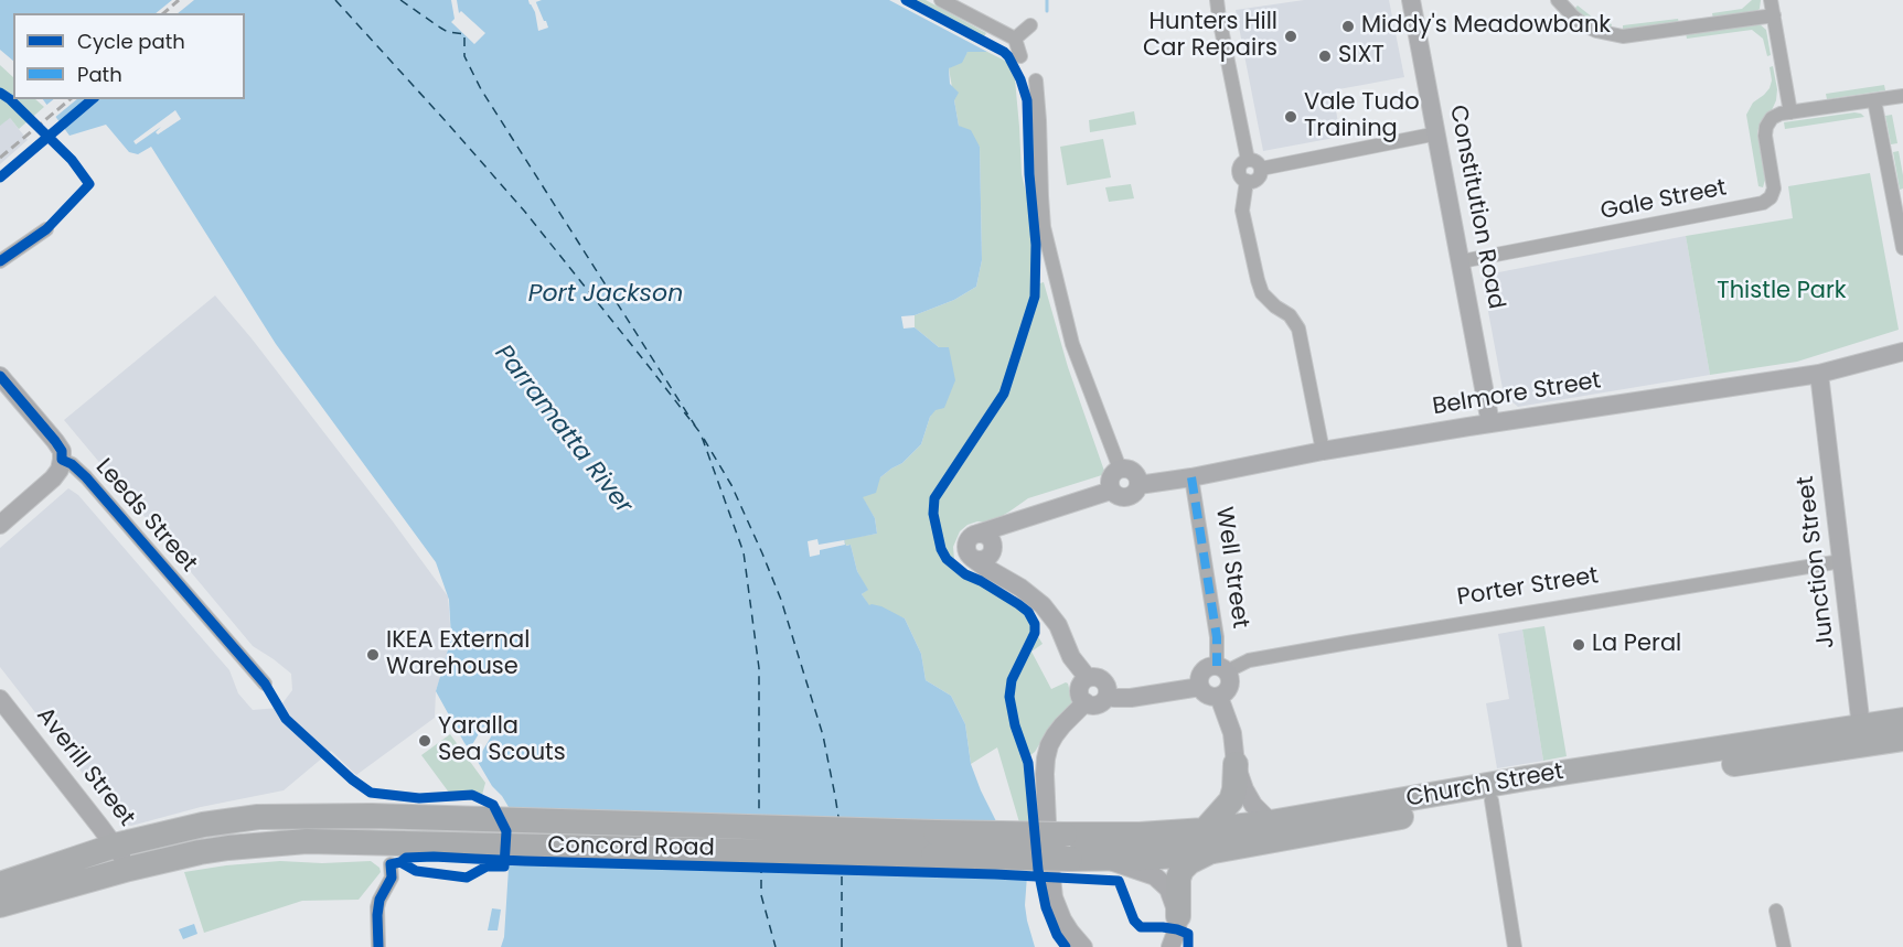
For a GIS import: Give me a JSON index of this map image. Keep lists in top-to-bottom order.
{
  "streets": {
    "highway": ["Church Street", "Concord Road"],
    "main road": [
      "Constitution Road",
      "Belmore Street",
      "Leeds Street",
      "Junction Street",
      "Averill Street"
    ],
    "street": ["Gale Street", "Well Street", "Porter Street"]
  },
  "crossings": [
    ["Gale Street", "Constitution Road"],
    ["Constitution Road", "Belmore Street"],
    ["Belmore Street", "Junction Street"],
    ["Belmore Street", "Well Street"],
    ["Junction Street", "Porter Street"],
    ["Junction Street", "Church Street"],
    ["Well Street", "Porter Street"],
    ["Averill Street", "Concord Road"],
    ["Church Street", "Concord Road"]
  ],
  "water": ["Port Jackson", "Parramatta River"],
  "parks": ["Thistle Park"],
  "places": [
    "Middy's Meadowbank",
    "Hunters Hill Car Repairs",
    "SIXT",
    "Vale Tudo Training",
    "La Peral",
    "IKEA External Warehouse",
    "Yaralla Sea Scouts"
  ],
  "legend": ["Cycle path", "Path"]
}
